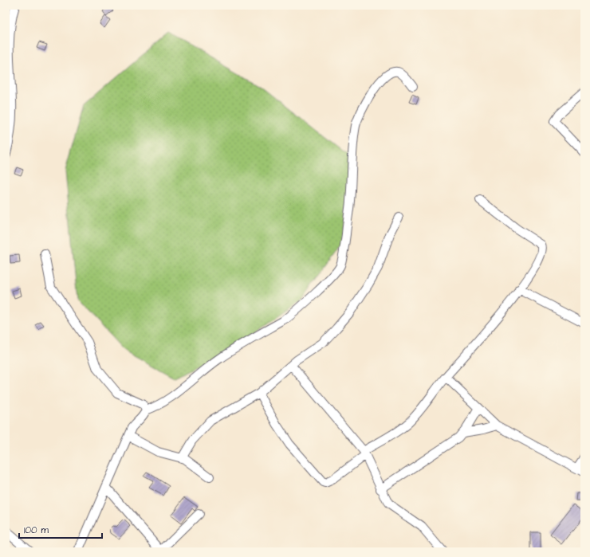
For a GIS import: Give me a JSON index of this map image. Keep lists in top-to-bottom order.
{
  "scale_bar": "100 m"
}
